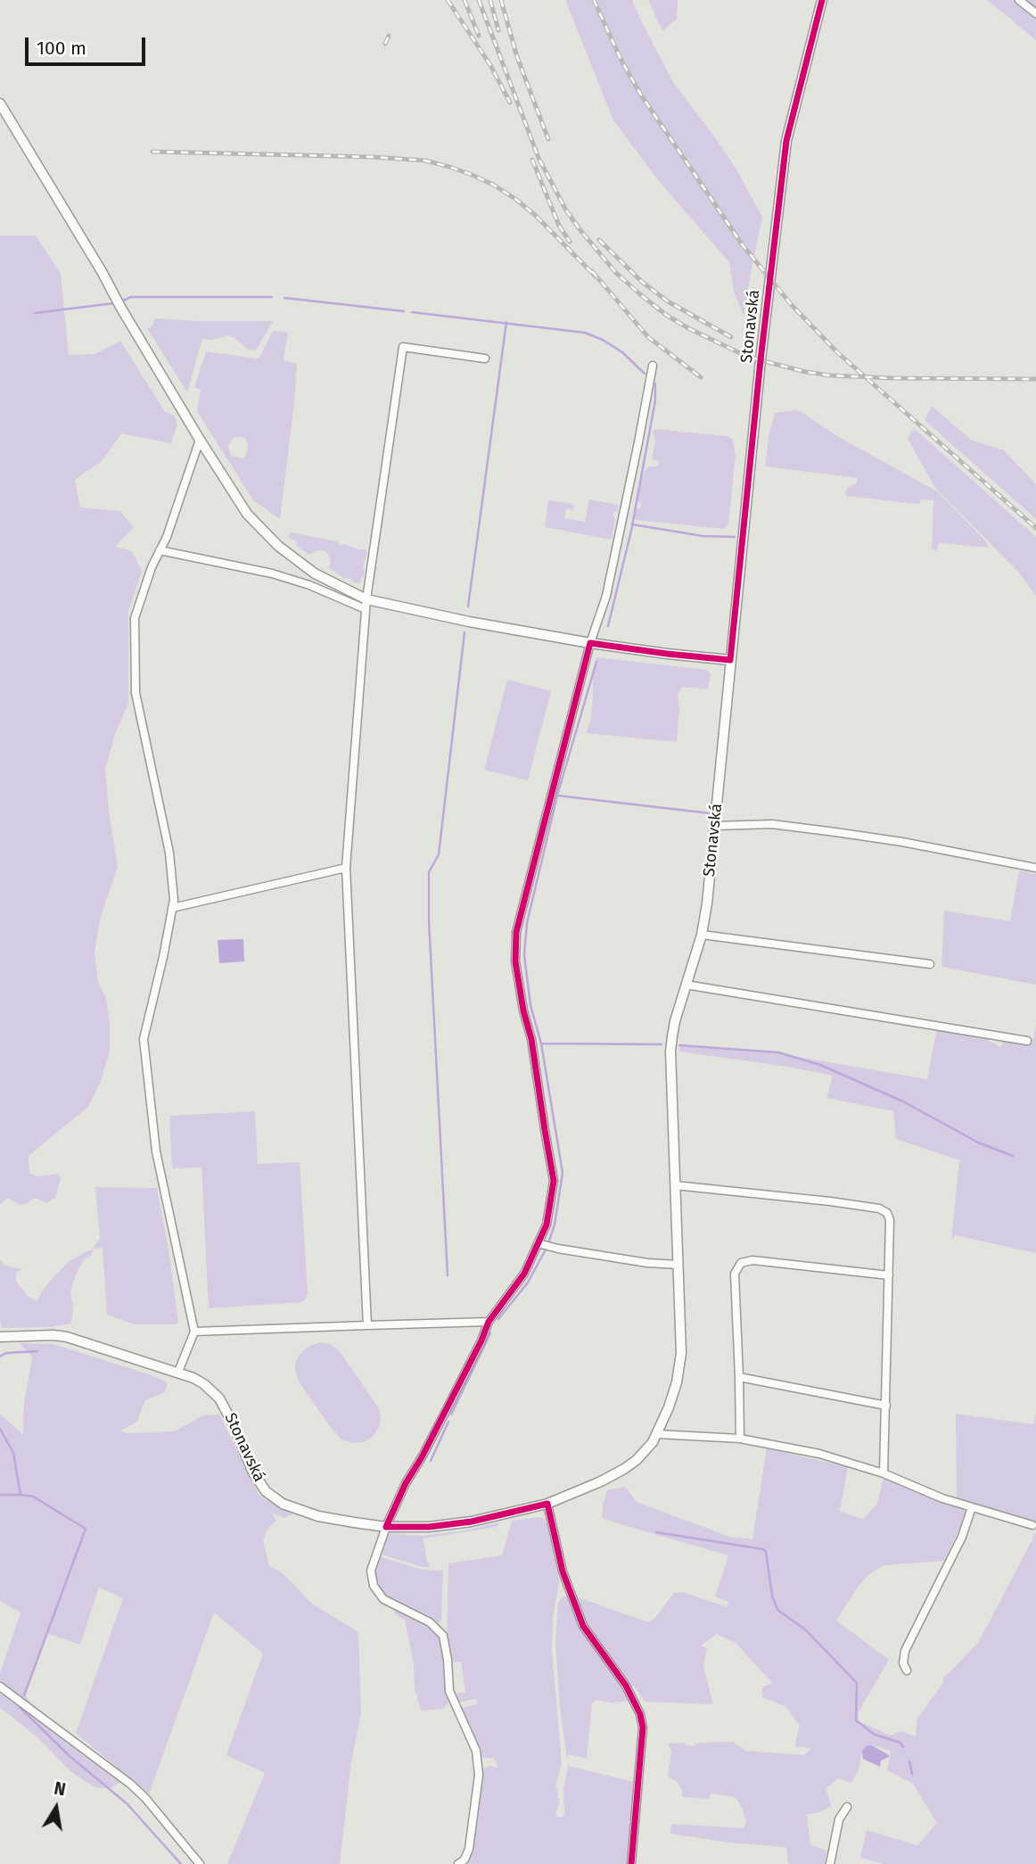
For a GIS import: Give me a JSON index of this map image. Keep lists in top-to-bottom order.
{
  "streets": {
    "street": ["Stonavská"]
  },
  "scale_bar": "100 m",
  "north": "top"
}
